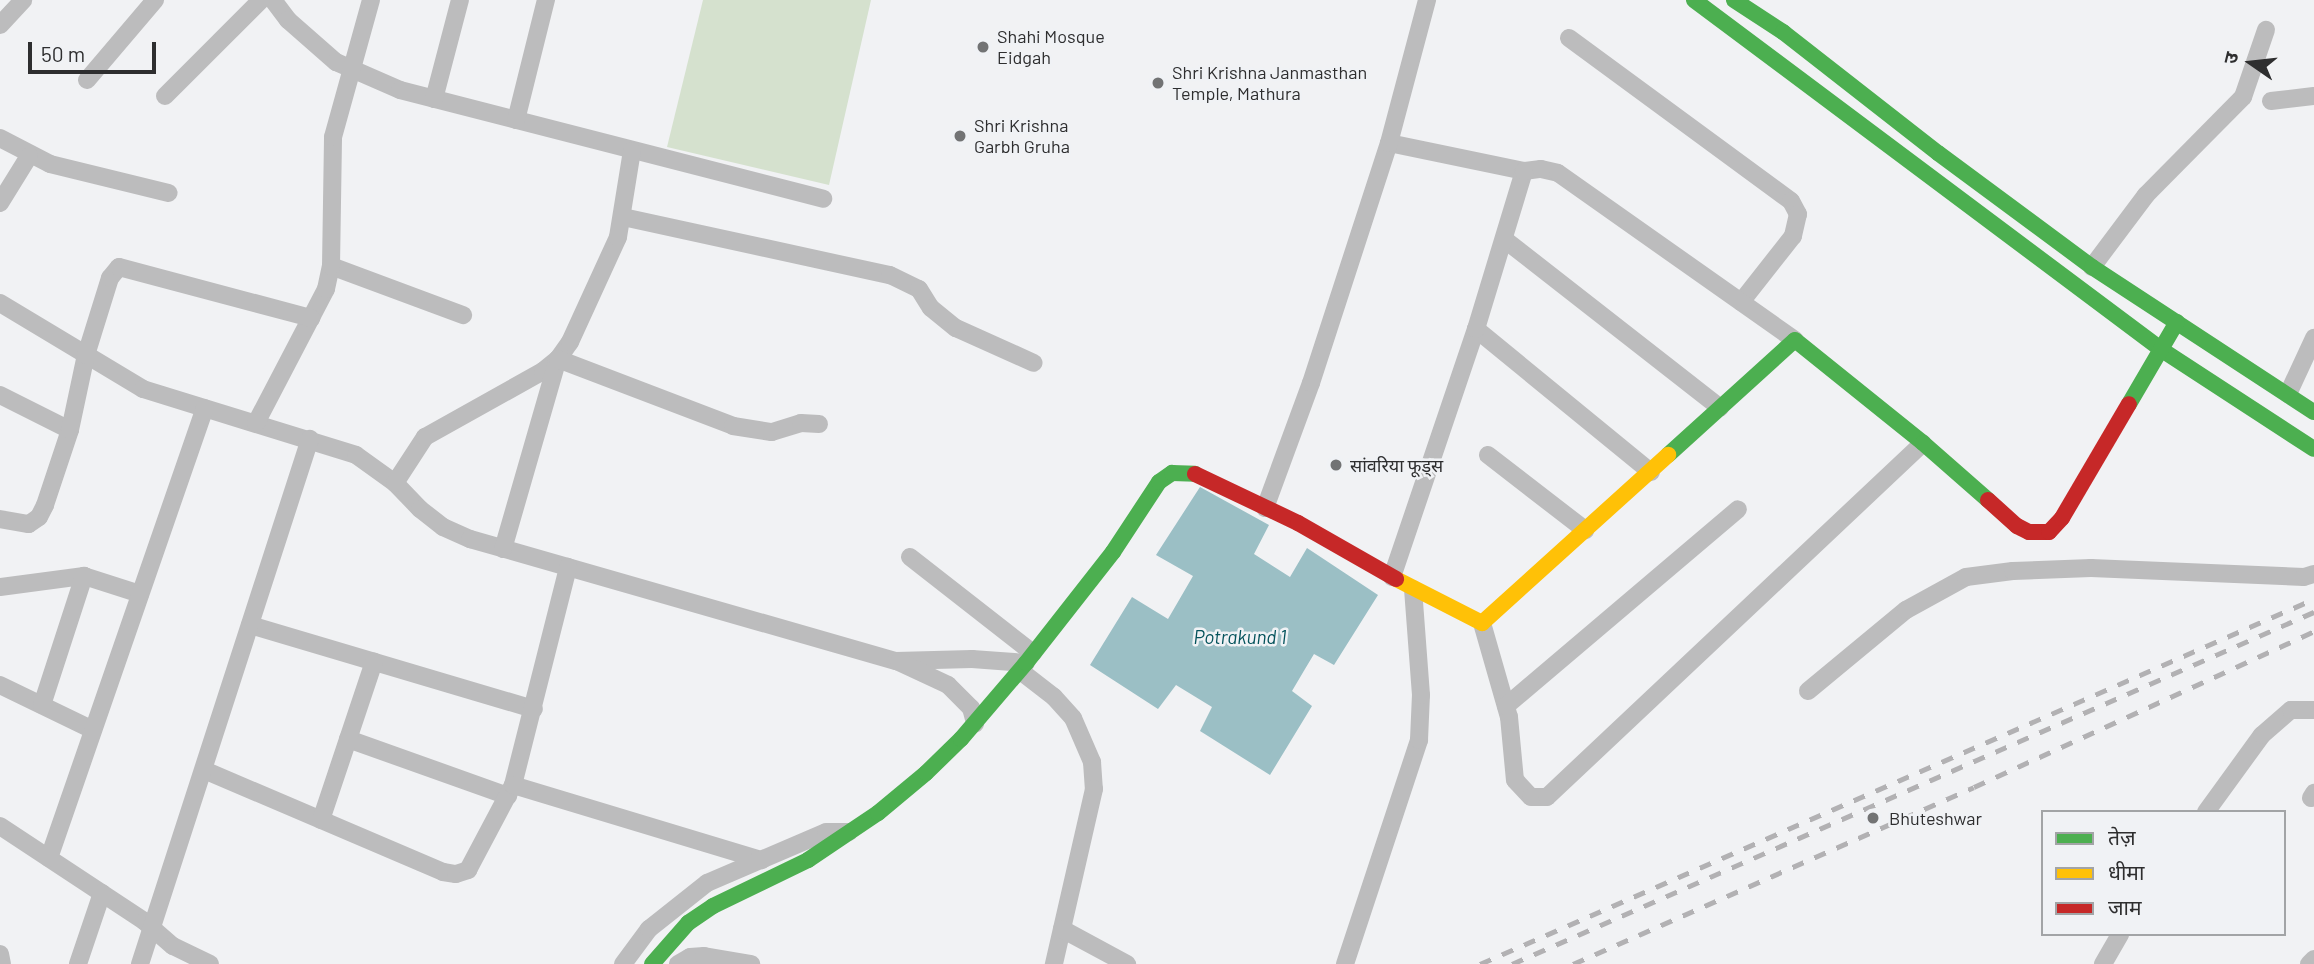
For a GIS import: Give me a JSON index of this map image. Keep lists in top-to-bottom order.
{
  "water": ["Potrakund 1"],
  "places": [
    "Shahi Mosque Eidgah",
    "Shri Krishna Janmasthan Temple, Mathura",
    "Shri Krishna Garbh Gruha",
    "सांवरिया फूड्स",
    "Bhuteshwar"
  ],
  "legend": ["तेज़", "धीमा", "जाम"],
  "scale_bar": "50 m",
  "north": "left"
}
